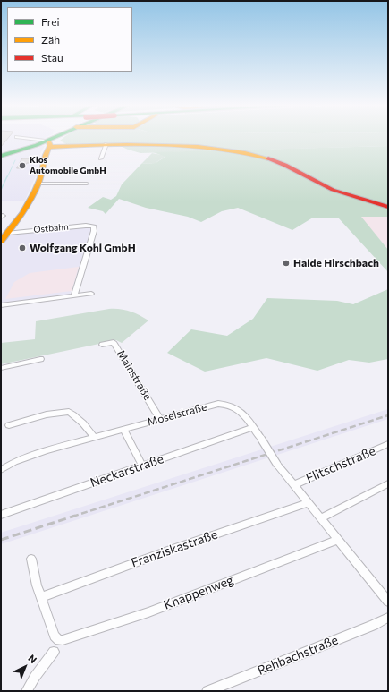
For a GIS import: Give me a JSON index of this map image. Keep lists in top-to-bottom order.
{
  "streets": {
    "street": [
      "Ostbahn",
      "Mainstraße",
      "Moselstraße",
      "Flitschstraße",
      "Neckarstraße",
      "Franziskastraße",
      "Knappenweg",
      "Rehbachstraße"
    ]
  },
  "crossings": [
    ["Mainstraße", "Moselstraße"],
    ["Moselstraße", "Flitschstraße"],
    ["Moselstraße", "Neckarstraße"],
    ["Flitschstraße", "Neckarstraße"],
    ["Flitschstraße", "Franziskastraße"],
    ["Flitschstraße", "Knappenweg"],
    ["Franziskastraße", "Knappenweg"]
  ],
  "places": ["Klos Automobile GmbH", "Wolfgang Kohl GmbH", "Halde Hirschbach"],
  "legend": ["Frei", "Zäh", "Stau"],
  "north": "top right"
}
